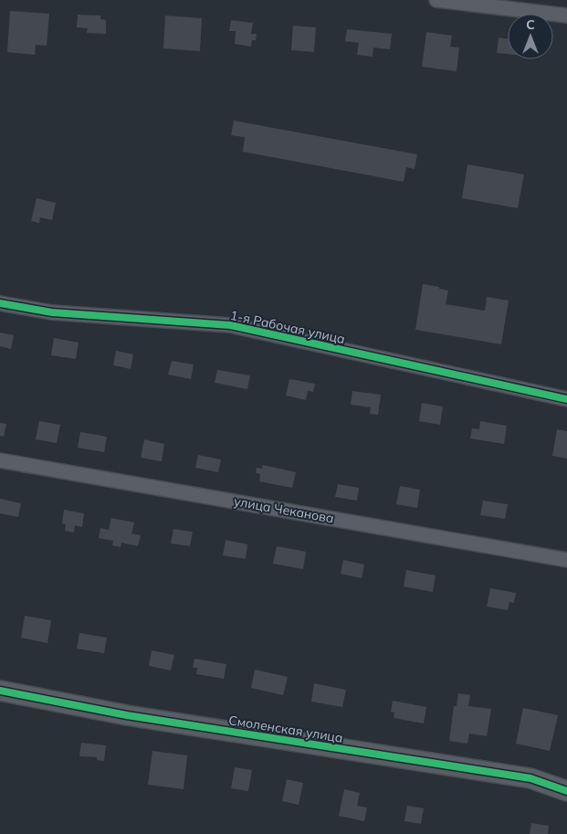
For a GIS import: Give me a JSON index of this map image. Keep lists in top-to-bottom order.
{
  "streets": {
    "street": ["1-я Рабочая улица", "улица Чеканова", "Смоленская улица"]
  },
  "north": "top"
}
